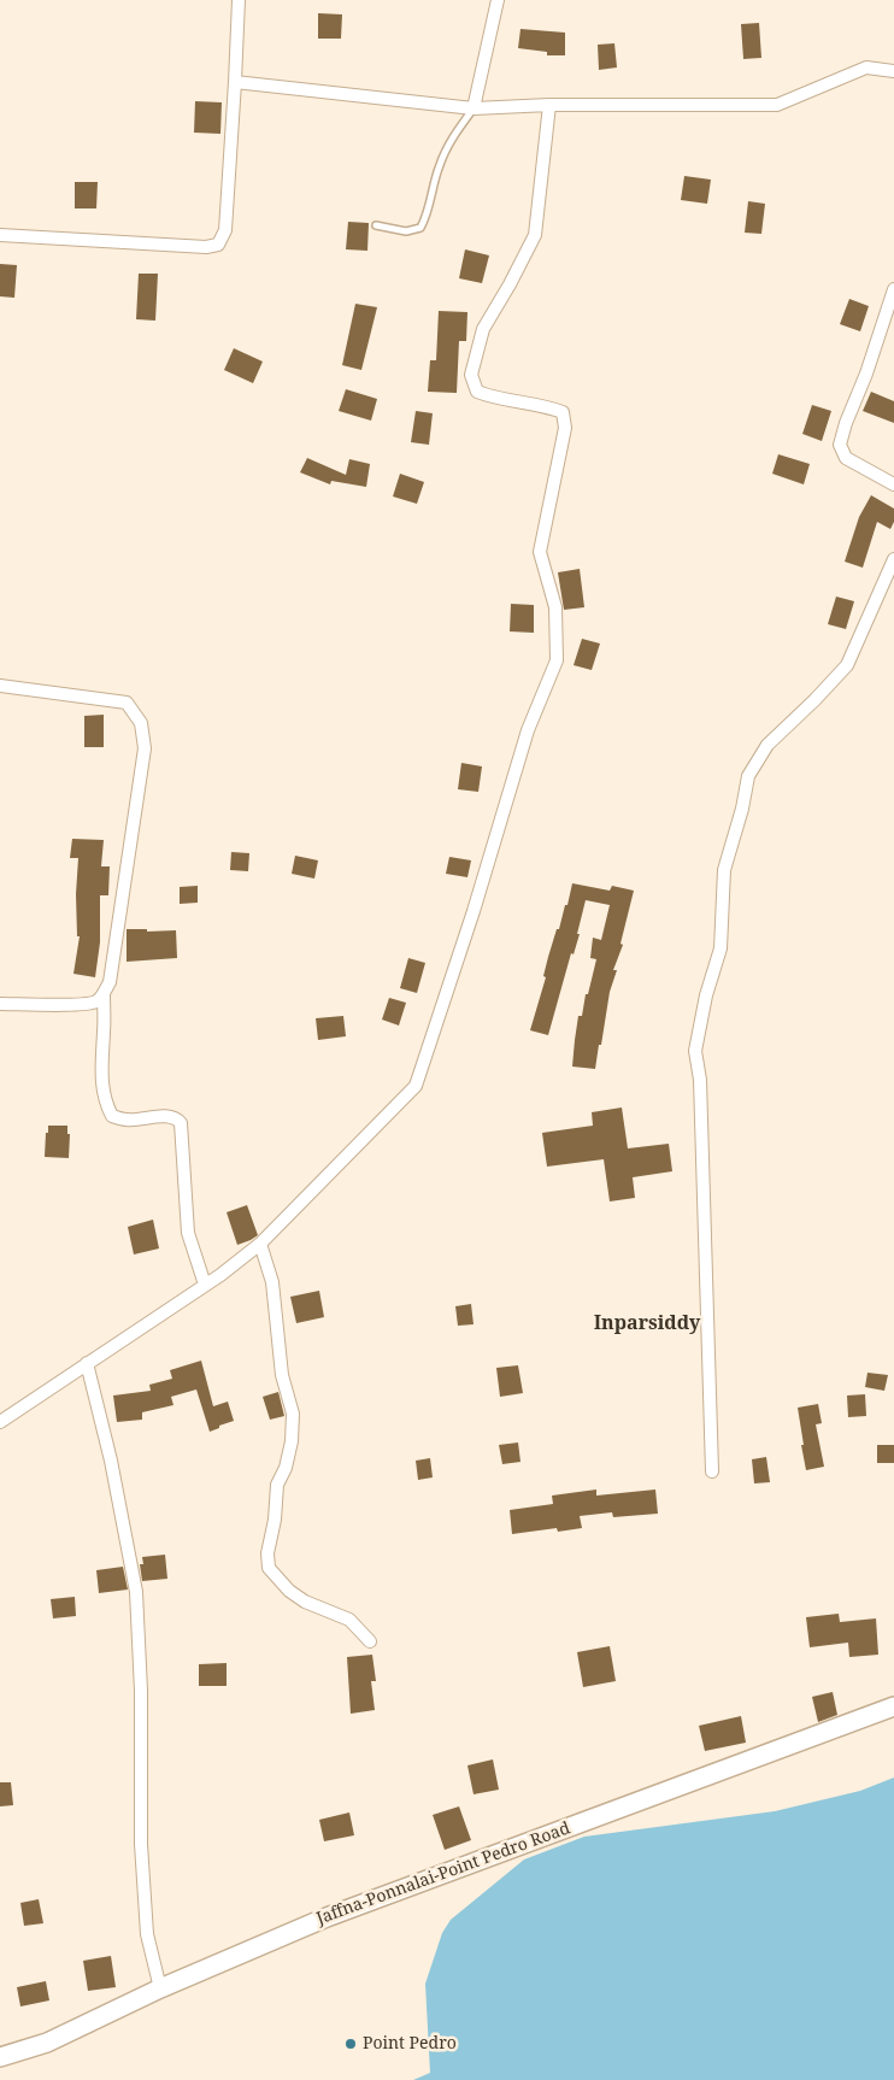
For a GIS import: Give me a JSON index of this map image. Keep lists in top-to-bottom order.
{
  "streets": {
    "main road": ["Jaffna-Ponnalai-Point Pedro Road"]
  },
  "districts": ["Inparsiddy"],
  "places": ["Point Pedro"]
}
